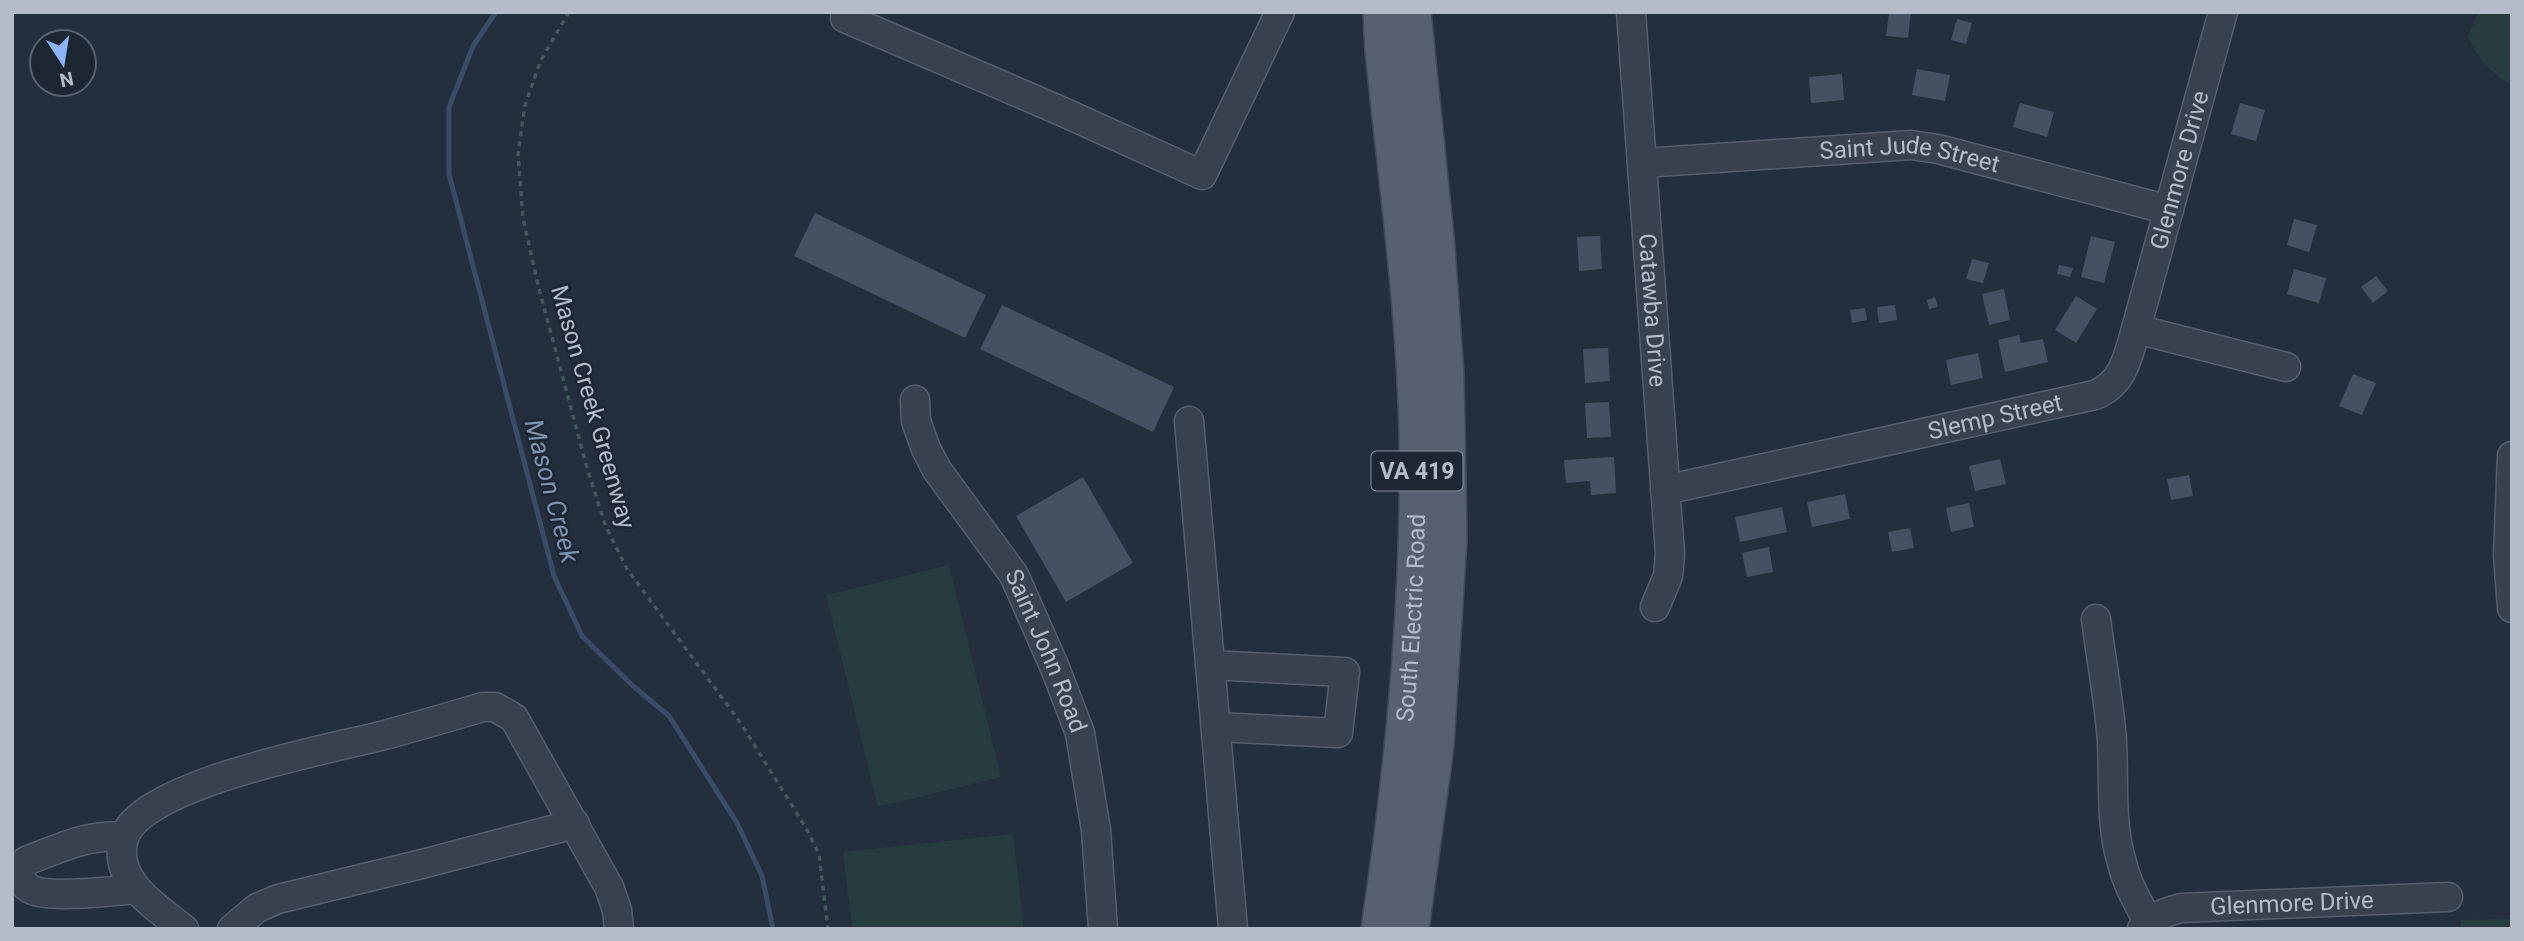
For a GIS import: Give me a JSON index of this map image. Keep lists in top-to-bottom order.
{
  "streets": {
    "main road": ["VA 419", "South Electric Road"],
    "street": [
      "Saint Jude Street",
      "Glenmore Drive",
      "Catawba Drive",
      "Slemp Street",
      "Saint John Road"
    ],
    "path": ["Mason Creek Greenway"]
  },
  "crossings": [
    ["Saint Jude Street", "Glenmore Drive"],
    ["Saint Jude Street", "Catawba Drive"],
    ["Glenmore Drive", "Slemp Street"],
    ["Catawba Drive", "Slemp Street"]
  ],
  "water": ["Mason Creek"],
  "north": "bottom"
}
